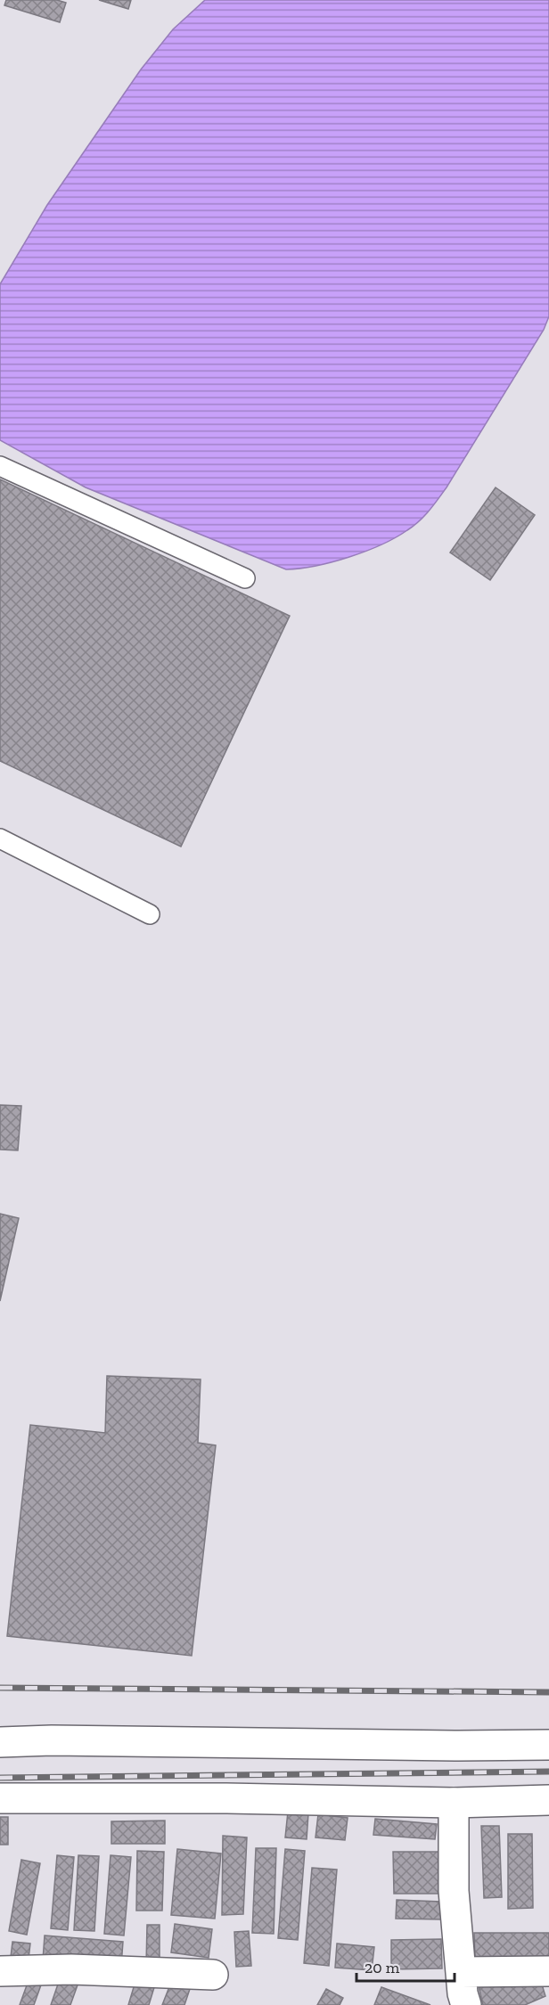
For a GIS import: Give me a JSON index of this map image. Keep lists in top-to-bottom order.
{
  "scale_bar": "20 m"
}
